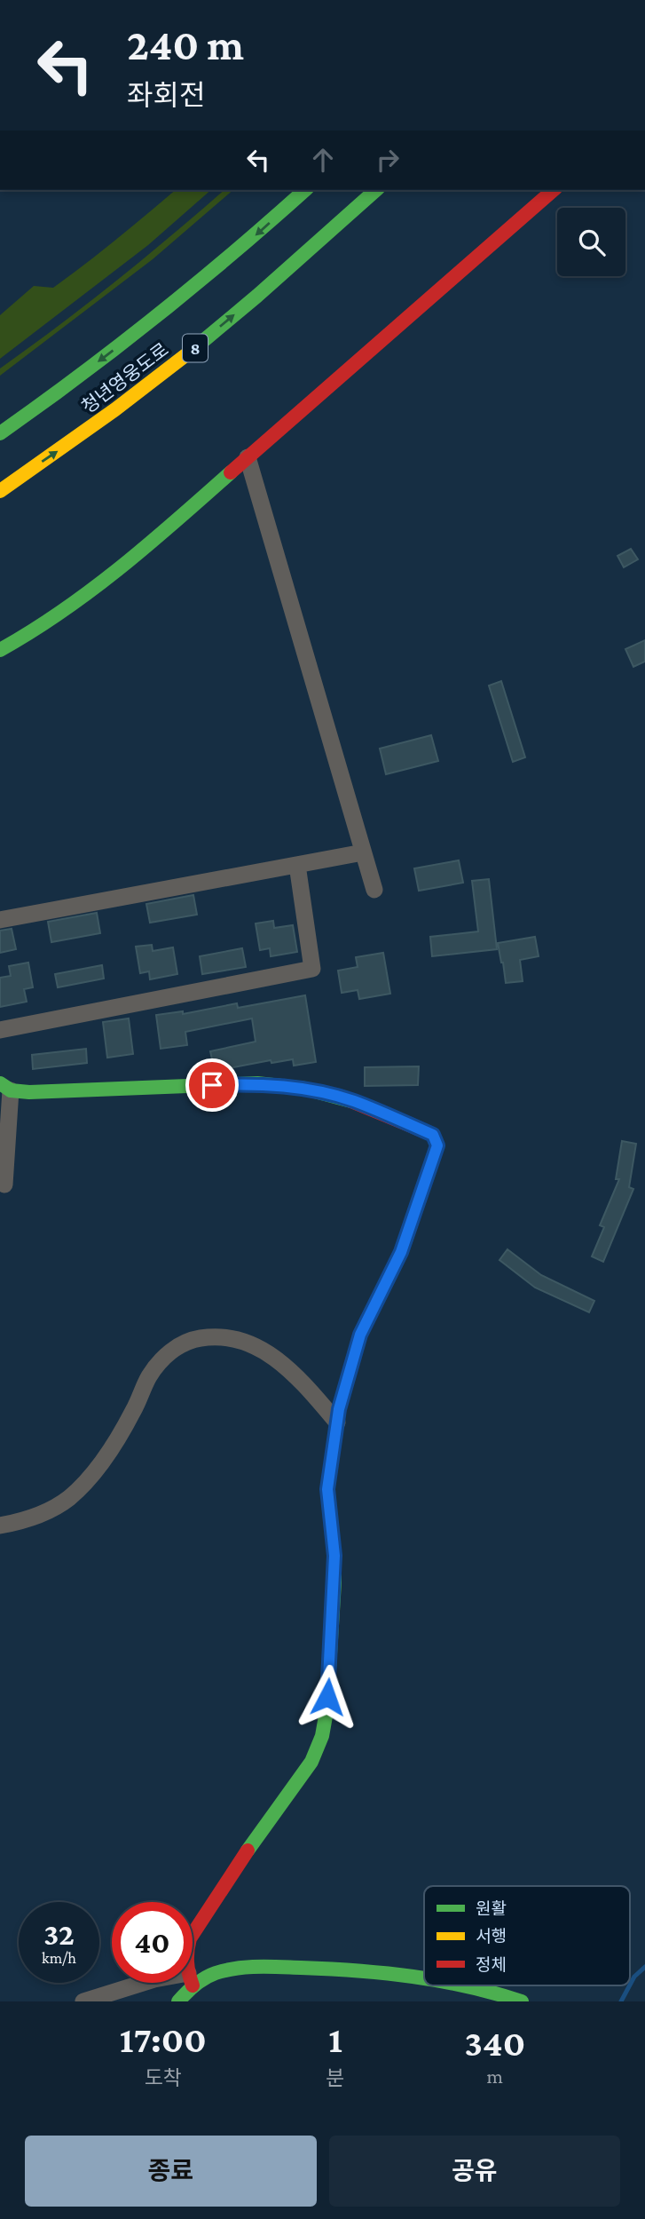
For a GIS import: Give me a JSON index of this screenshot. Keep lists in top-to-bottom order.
{
  "streets": {
    "main road": ["8", "청년영웅도로"]
  },
  "legend": ["원활", "서행", "정체"],
  "page": {
    "turn": ["240 m", "좌회전"],
    "speed": "32 km/h",
    "limit": "40",
    "eta": [
      "17:00",
      "도착",
      "1",
      "분",
      "340",
      "m"
    ],
    "buttons": ["종료", "공유"]
  }
}
